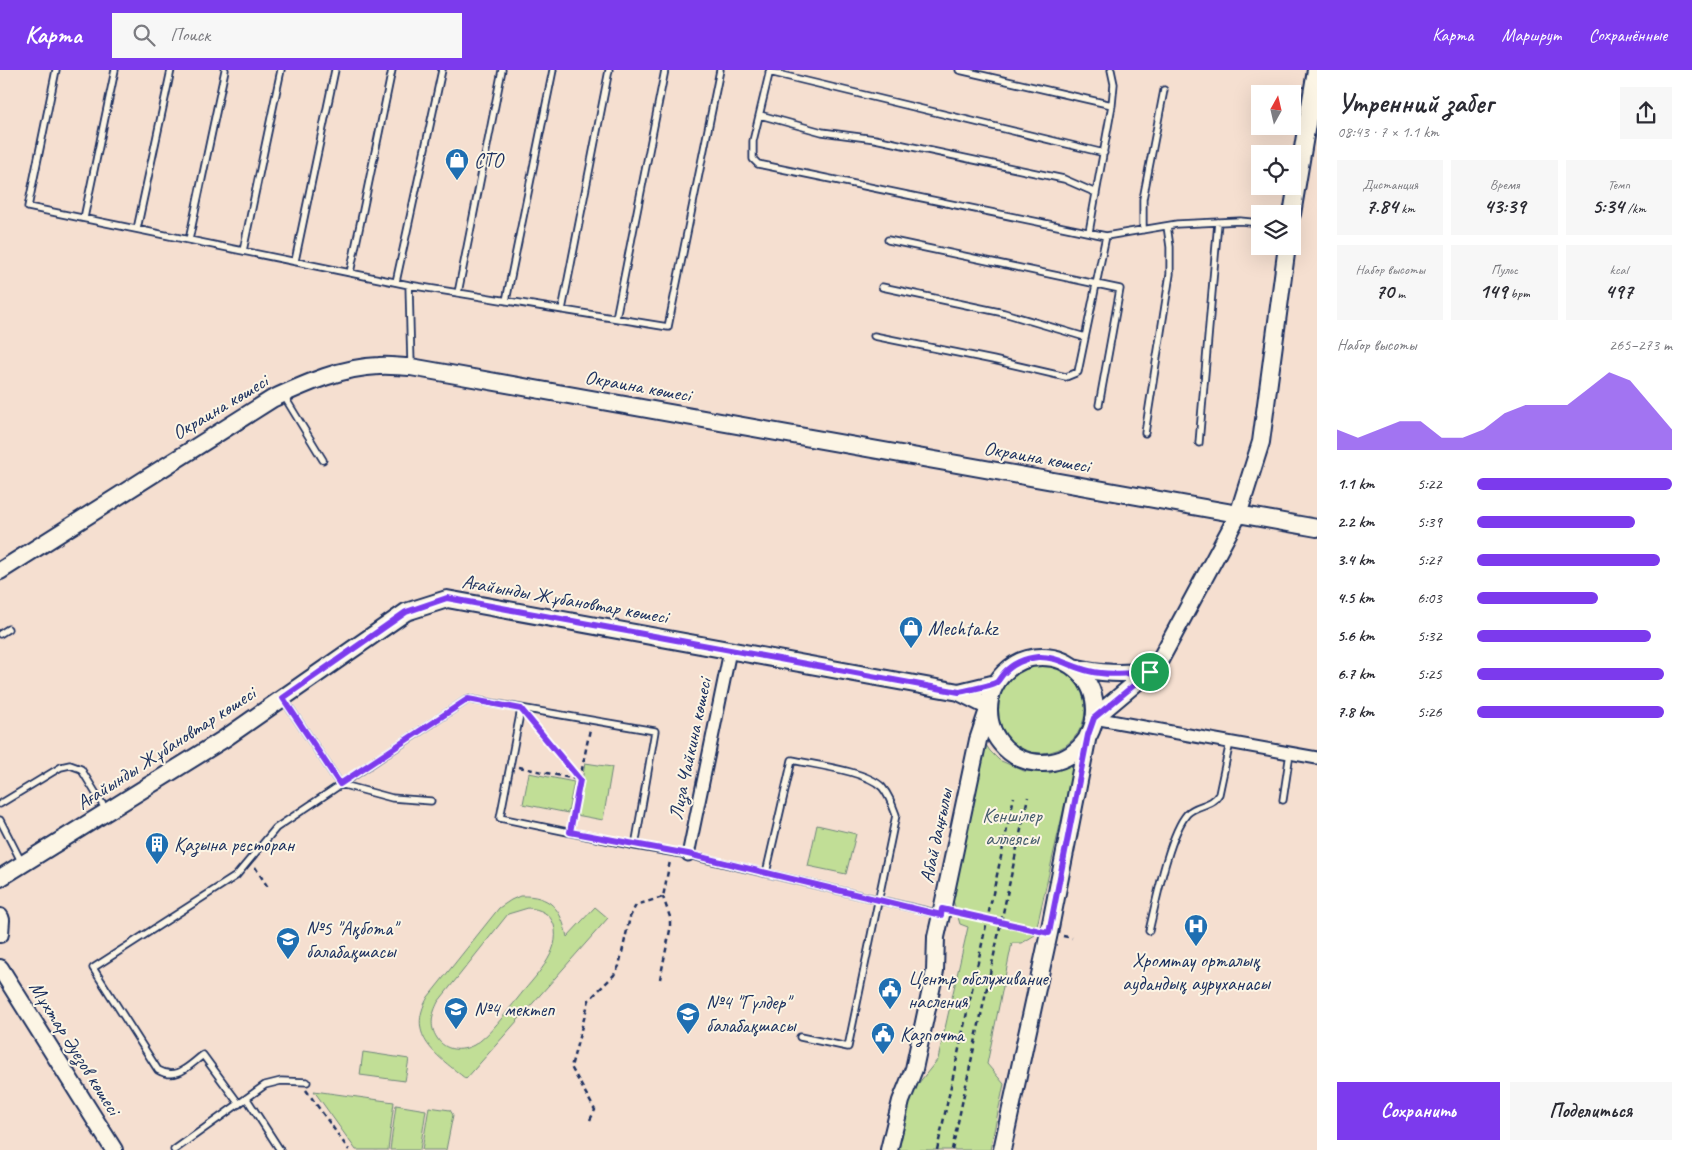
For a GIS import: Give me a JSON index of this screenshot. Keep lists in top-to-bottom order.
{
  "streets": {
    "street": [
      "Окраина көшесі",
      "Ағайынды Жұбановтар көшесі",
      "Лиза Чайкина көшесі",
      "Абай даңғылы",
      "Мұхтар Әуезов көшесі"
    ]
  },
  "crossings": [
    ["Ағайынды Жұбановтар көшесі", "Лиза Чайкина көшесі"]
  ],
  "parks": ["Кеншілер аллеясы"],
  "places": {
    "shop": ["СТО", "Mechta.kz"],
    "building": ["Қазына ресторан"],
    "hospital": ["Хромтау орталық аудандық ауруханасы"],
    "school or university": ["№5 \"Ақбота\" балабақшасы", "№4 мектеп", "№4 \"Гүлдер\" балабақшасы"],
    "public building": ["Центр обслуживание насления", "Казпочта"]
  },
  "north": "top",
  "page": {
    "header": "Карта",
    "search": "Поиск",
    "nav": ["Карта", "Маршрут", "Сохранённые"],
    "heading": ["Утренний забег", "08:43 · 7 × 1.1 km"],
    "stats": [
      ["Дистанция", "7.84 km"],
      ["Время", "43:39"],
      ["Темп", "5:34 /km"],
      ["Набор высоты", "70 m"],
      ["Пульс", "149 bpm"],
      ["kcal", "497"]
    ],
    "chart": ["Набор высоты", "265–273 m"],
    "list": [
      {
        "name": "1.1 km",
        "note": "5:22"
      },
      {
        "name": "2.2 km",
        "note": "5:39"
      },
      {
        "name": "3.4 km",
        "note": "5:27"
      },
      {
        "name": "4.5 km",
        "note": "6:03"
      },
      {
        "name": "5.6 km",
        "note": "5:32"
      },
      {
        "name": "6.7 km",
        "note": "5:25"
      },
      {
        "name": "7.8 km",
        "note": "5:26"
      }
    ],
    "buttons": ["Сохранить", "Поделиться"]
  }
}
